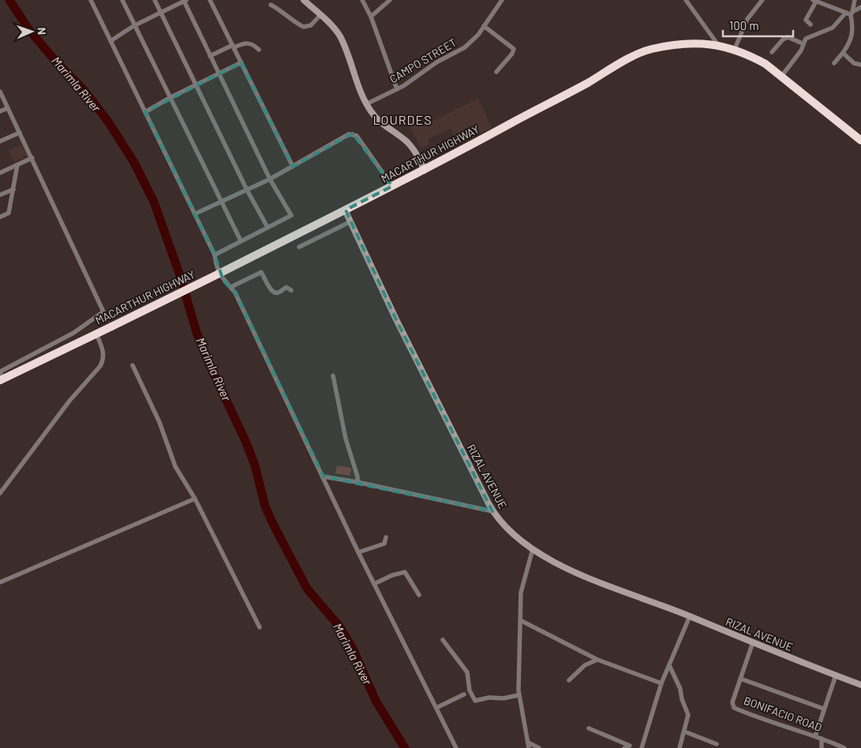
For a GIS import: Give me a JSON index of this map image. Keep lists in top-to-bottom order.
{
  "streets": {
    "highway": ["MACARTHUR HIGHWAY"],
    "street": ["CAMPO STREET", "RIZAL AVENUE", "BONIFACIO ROAD"]
  },
  "crossings": [
    ["MACARTHUR HIGHWAY", "RIZAL AVENUE"],
    ["RIZAL AVENUE", "BONIFACIO ROAD"]
  ],
  "districts": ["LOURDES"],
  "water": ["Marimla River"],
  "scale_bar": "100 m",
  "north": "right"
}
